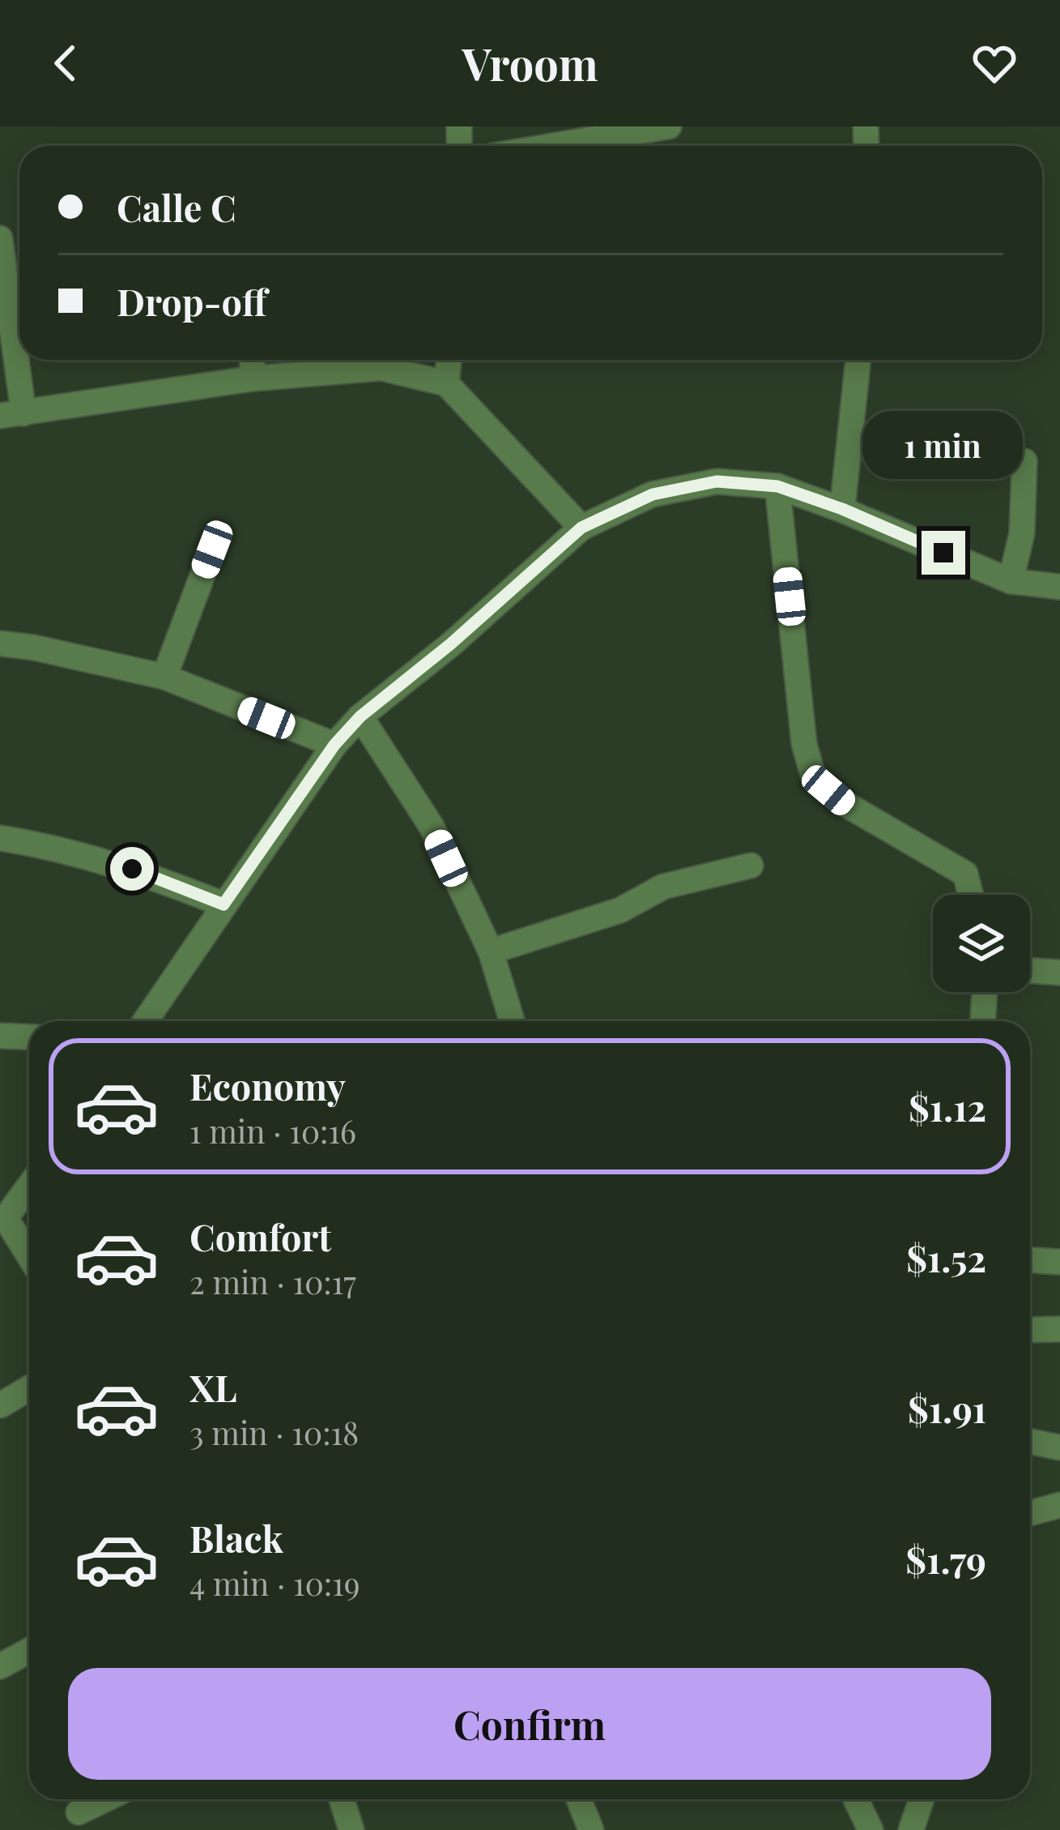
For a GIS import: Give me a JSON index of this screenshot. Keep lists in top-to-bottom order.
{
  "page": {
    "header": "Vroom",
    "banner": ["Calle C", "Drop-off"],
    "bubble": "1 min",
    "list": [
      {
        "name": "Economy",
        "note": "1 min · 10:16",
        "value": "$1.12"
      },
      {
        "name": "Comfort",
        "note": "2 min · 10:17",
        "value": "$1.52"
      },
      {
        "name": "XL",
        "note": "3 min · 10:18",
        "value": "$1.91"
      },
      {
        "name": "Black",
        "note": "4 min · 10:19",
        "value": "$1.79"
      }
    ],
    "buttons": "Confirm"
  }
}
